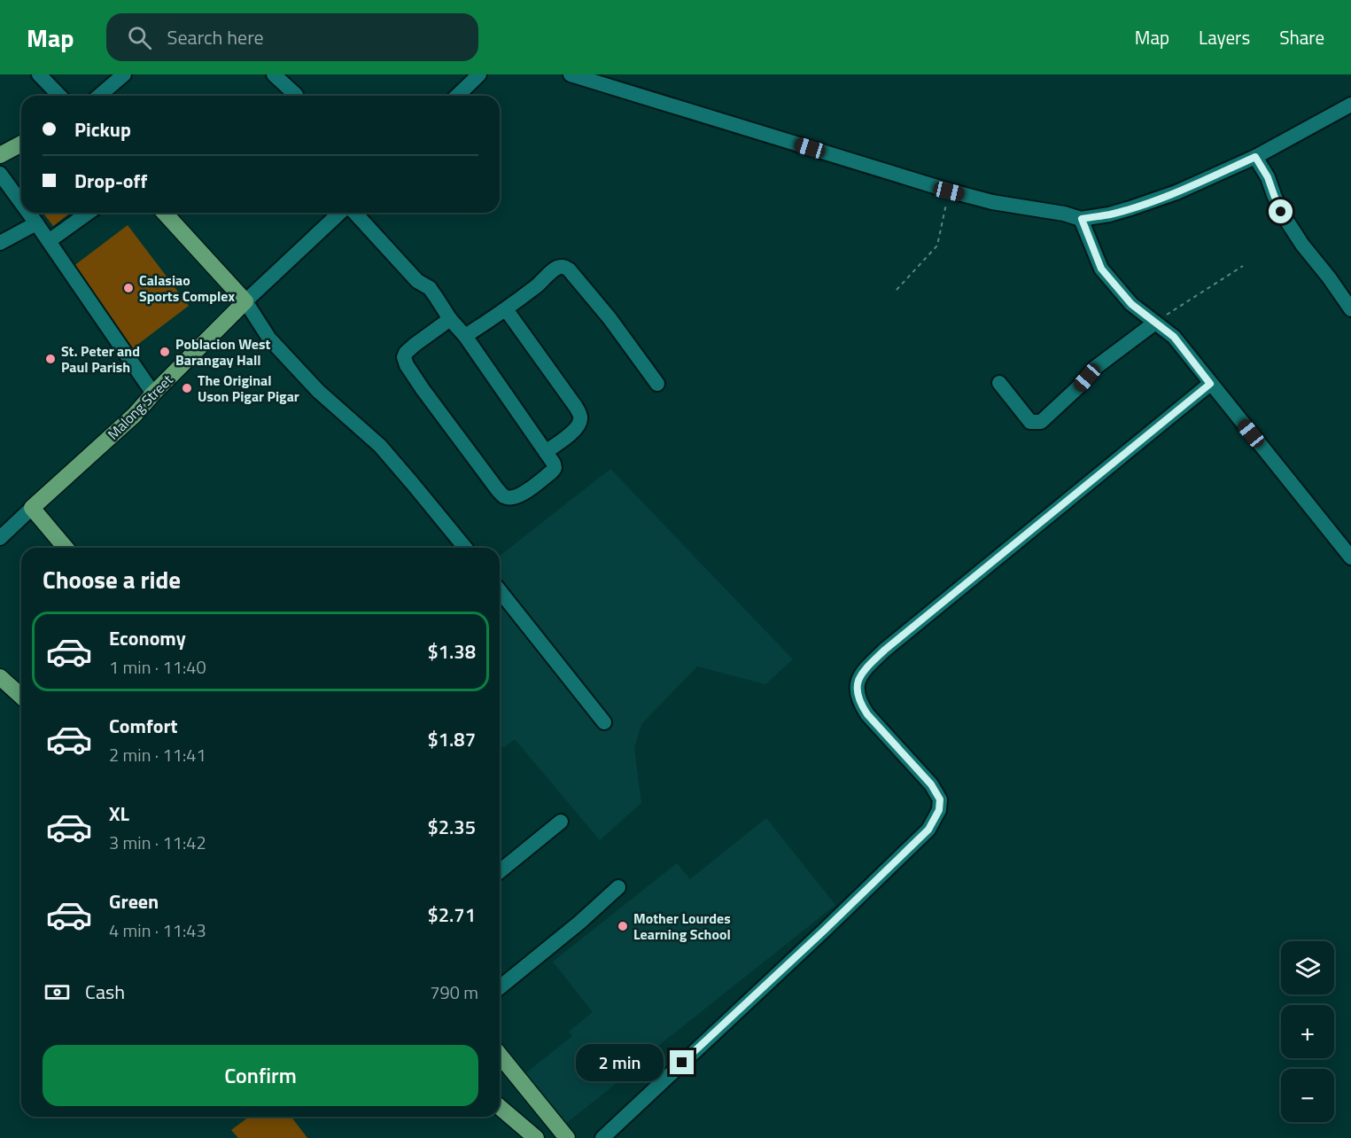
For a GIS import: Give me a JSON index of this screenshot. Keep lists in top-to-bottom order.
{
  "streets": {
    "main road": ["Malong Street"]
  },
  "places": [
    "Calasiao Sports Complex",
    "Poblacion West Barangay Hall",
    "St. Peter and Paul Parish",
    "The Original Uson Pigar Pigar",
    "Mother Lourdes Learning School"
  ],
  "page": {
    "header": "Map",
    "search": "Search here",
    "nav": ["Map", "Layers", "Share"],
    "banner": ["Pickup", "Drop-off"],
    "heading": "Choose a ride",
    "list": [
      {
        "name": "Economy",
        "note": "1 min · 11:40",
        "value": "$1.38"
      },
      {
        "name": "Comfort",
        "note": "2 min · 11:41",
        "value": "$1.87"
      },
      {
        "name": "XL",
        "note": "3 min · 11:42",
        "value": "$2.35"
      },
      {
        "name": "Green",
        "note": "4 min · 11:43",
        "value": "$2.71"
      }
    ],
    "map_buttons": ["+", "−"],
    "pay": ["Cash", "790 m"],
    "buttons": "Confirm",
    "bubble": "2 min"
  }
}
